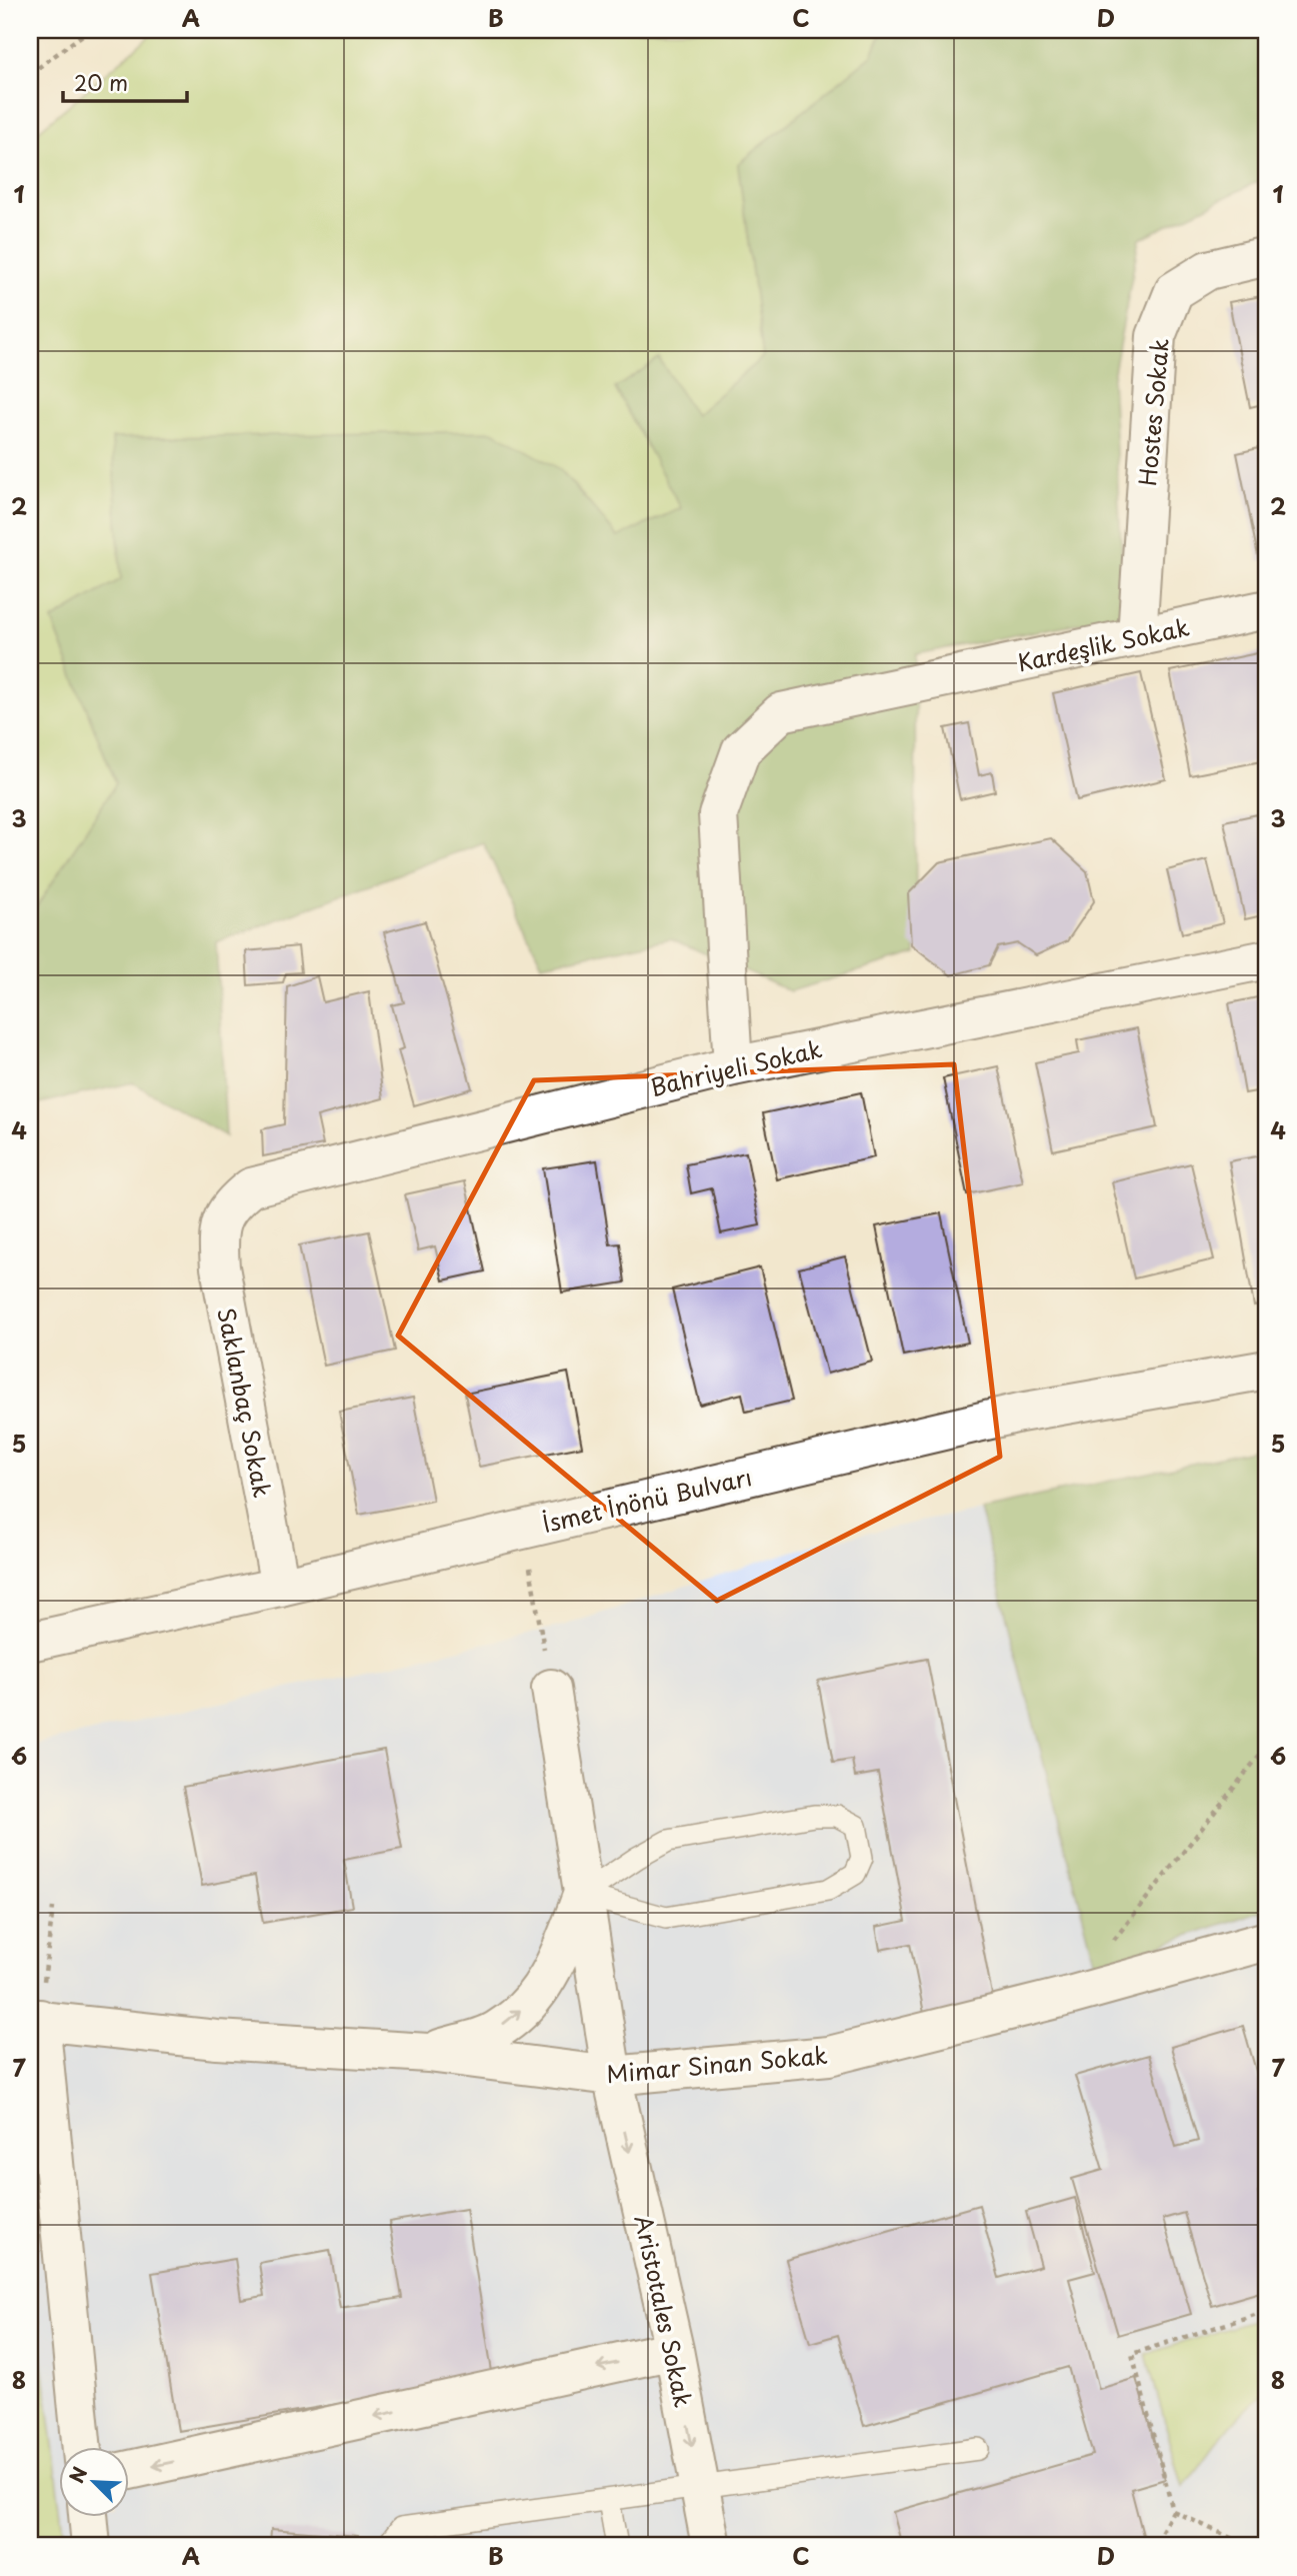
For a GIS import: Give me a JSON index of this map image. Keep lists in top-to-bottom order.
{
  "streets": {
    "street": [
      "Hostes Sokak",
      "Kardeşlik Sokak",
      "Bahriyeli Sokak",
      "Saklanbaç Sokak",
      "İsmet İnönü Bulvarı",
      "Mimar Sinan Sokak",
      "Aristotales Sokak"
    ]
  },
  "crossings": [
    ["Hostes Sokak", "Kardeşlik Sokak"],
    ["Kardeşlik Sokak", "Bahriyeli Sokak"],
    ["Bahriyeli Sokak", "Saklanbaç Sokak"],
    ["Saklanbaç Sokak", "İsmet İnönü Bulvarı"],
    ["Mimar Sinan Sokak", "Aristotales Sokak"]
  ],
  "one_way": ["Aristotales Sokak"],
  "scale_bar": "20 m",
  "north": "top left",
  "grid": {
    "columns": [
      "A",
      "B",
      "C",
      "D"
    ],
    "rows": [
      "1",
      "2",
      "3",
      "4",
      "5",
      "6",
      "7",
      "8"
    ]
  }
}
